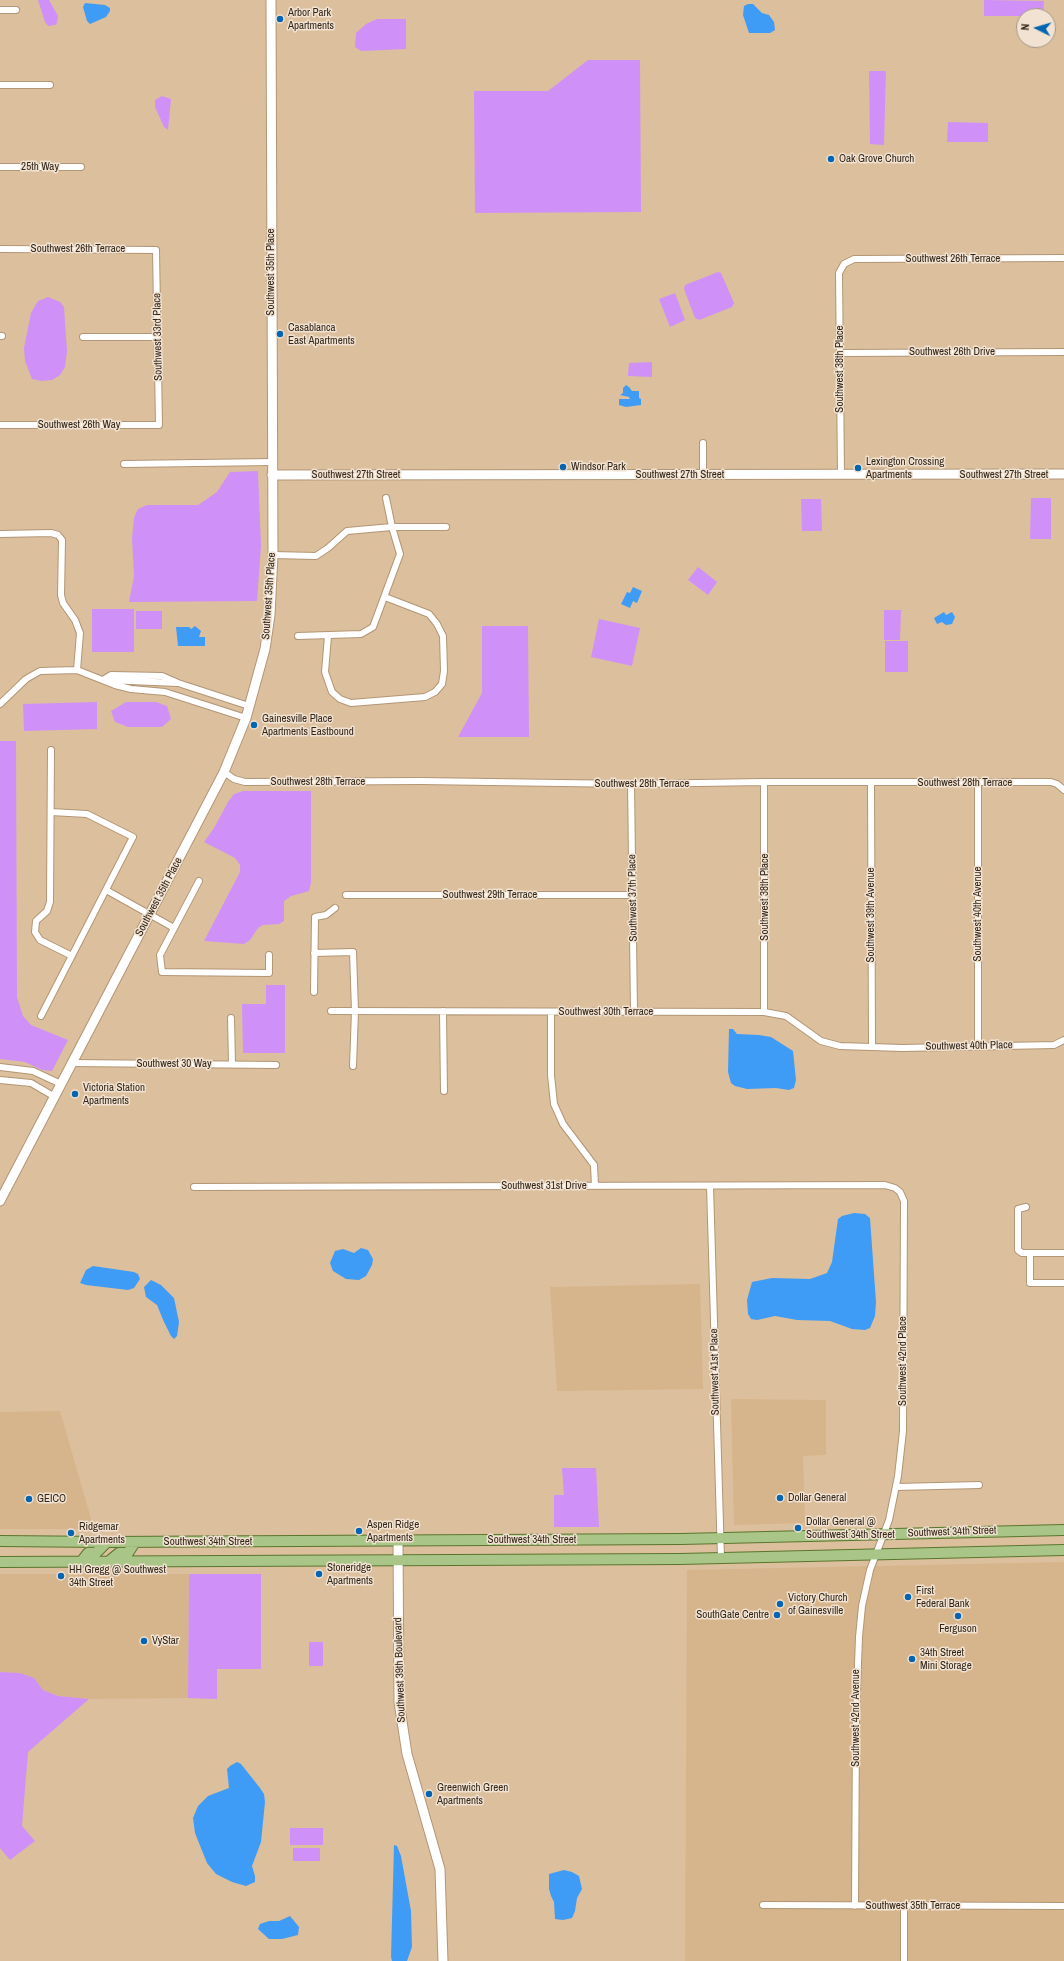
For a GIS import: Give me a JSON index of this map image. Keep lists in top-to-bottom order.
{
  "streets": {
    "main road": ["Southwest 34th Street"],
    "street": [
      "25th Way",
      "Southwest 26th Terrace",
      "Southwest 35th Place",
      "Southwest 33rd Place",
      "Southwest 26th Drive",
      "Southwest 38th Place",
      "Southwest 26th Way",
      "Southwest 27th Street",
      "Southwest 28th Terrace",
      "Southwest 29th Terrace",
      "Southwest 37th Place",
      "Southwest 40th Avenue",
      "Southwest 39th Avenue",
      "Southwest 30th Terrace",
      "Southwest 40th Place",
      "Southwest 30 Way",
      "Southwest 31st Drive",
      "Southwest 42nd Place",
      "Southwest 41st Place",
      "Southwest 39th Boulevard",
      "Southwest 42nd Avenue",
      "Southwest 35th Terrace"
    ]
  },
  "crossings": [
    ["Southwest 26th Terrace", "Southwest 33rd Place"],
    ["Southwest 26th Terrace", "Southwest 38th Place"],
    ["Southwest 35th Place", "Southwest 27th Street"],
    ["Southwest 35th Place", "Southwest 28th Terrace"],
    ["Southwest 35th Place", "Southwest 30 Way"],
    ["Southwest 33rd Place", "Southwest 26th Way"],
    ["Southwest 26th Drive", "Southwest 38th Place"],
    ["Southwest 38th Place", "Southwest 27th Street"],
    ["Southwest 38th Place", "Southwest 28th Terrace"],
    ["Southwest 38th Place", "Southwest 30th Terrace"],
    ["Southwest 28th Terrace", "Southwest 37th Place"],
    ["Southwest 28th Terrace", "Southwest 40th Avenue"],
    ["Southwest 28th Terrace", "Southwest 39th Avenue"],
    ["Southwest 29th Terrace", "Southwest 37th Place"],
    ["Southwest 37th Place", "Southwest 30th Terrace"],
    ["Southwest 40th Avenue", "Southwest 40th Place"],
    ["Southwest 39th Avenue", "Southwest 30th Terrace"],
    ["Southwest 39th Avenue", "Southwest 40th Place"],
    ["Southwest 30th Terrace", "Southwest 40th Place"],
    ["Southwest 31st Drive", "Southwest 42nd Place"],
    ["Southwest 31st Drive", "Southwest 41st Place"],
    ["Southwest 42nd Place", "Southwest 34th Street"],
    ["Southwest 42nd Place", "Southwest 42nd Avenue"],
    ["Southwest 41st Place", "Southwest 34th Street"],
    ["Southwest 34th Street", "Southwest 39th Boulevard"],
    ["Southwest 34th Street", "Southwest 42nd Avenue"],
    ["Southwest 42nd Avenue", "Southwest 35th Terrace"]
  ],
  "places": [
    "Arbor Park Apartments",
    "Oak Grove Church",
    "Casablanca East Apartments",
    "Windsor Park",
    "Lexington Crossing Apartments",
    "Gainesville Place Apartments Eastbound",
    "Victoria Station Apartments",
    "Dollar General",
    "GEICO",
    "Dollar General @ Southwest 34th Street",
    "Aspen Ridge Apartments",
    "Ridgemar Apartments",
    "Stoneridge Apartments",
    "HH Gregg @ Southwest 34th Street",
    "First Federal Bank",
    "Victory Church of Gainesville",
    "SouthGate Centre",
    "Ferguson",
    "VyStar",
    "34th Street Mini Storage",
    "Greenwich Green Apartments"
  ],
  "north": "left"
}
